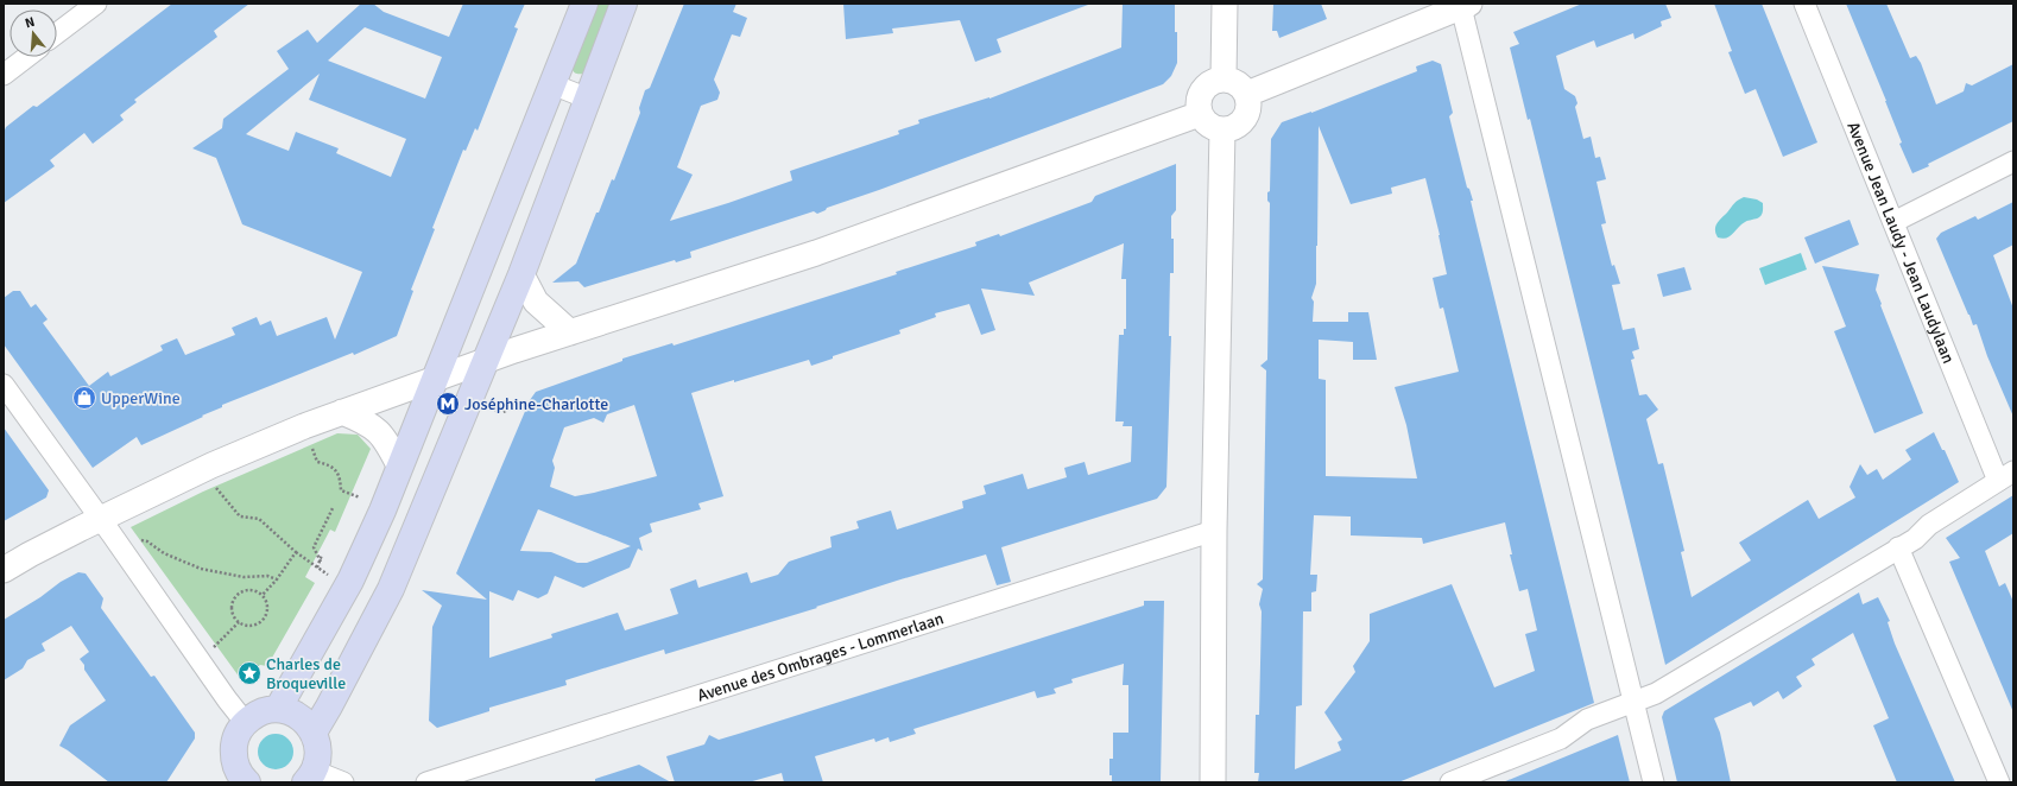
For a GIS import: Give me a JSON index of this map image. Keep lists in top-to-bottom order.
{
  "streets": {
    "street": ["Avenue Jean Laudy - Jean Laudylaan", "Avenue des Ombrages - Lommerlaan"]
  },
  "places": {
    "shop": ["UpperWine"],
    "metro station": ["Joséphine-Charlotte"],
    "place": ["Charles de Broqueville"]
  },
  "north": "top"
}
